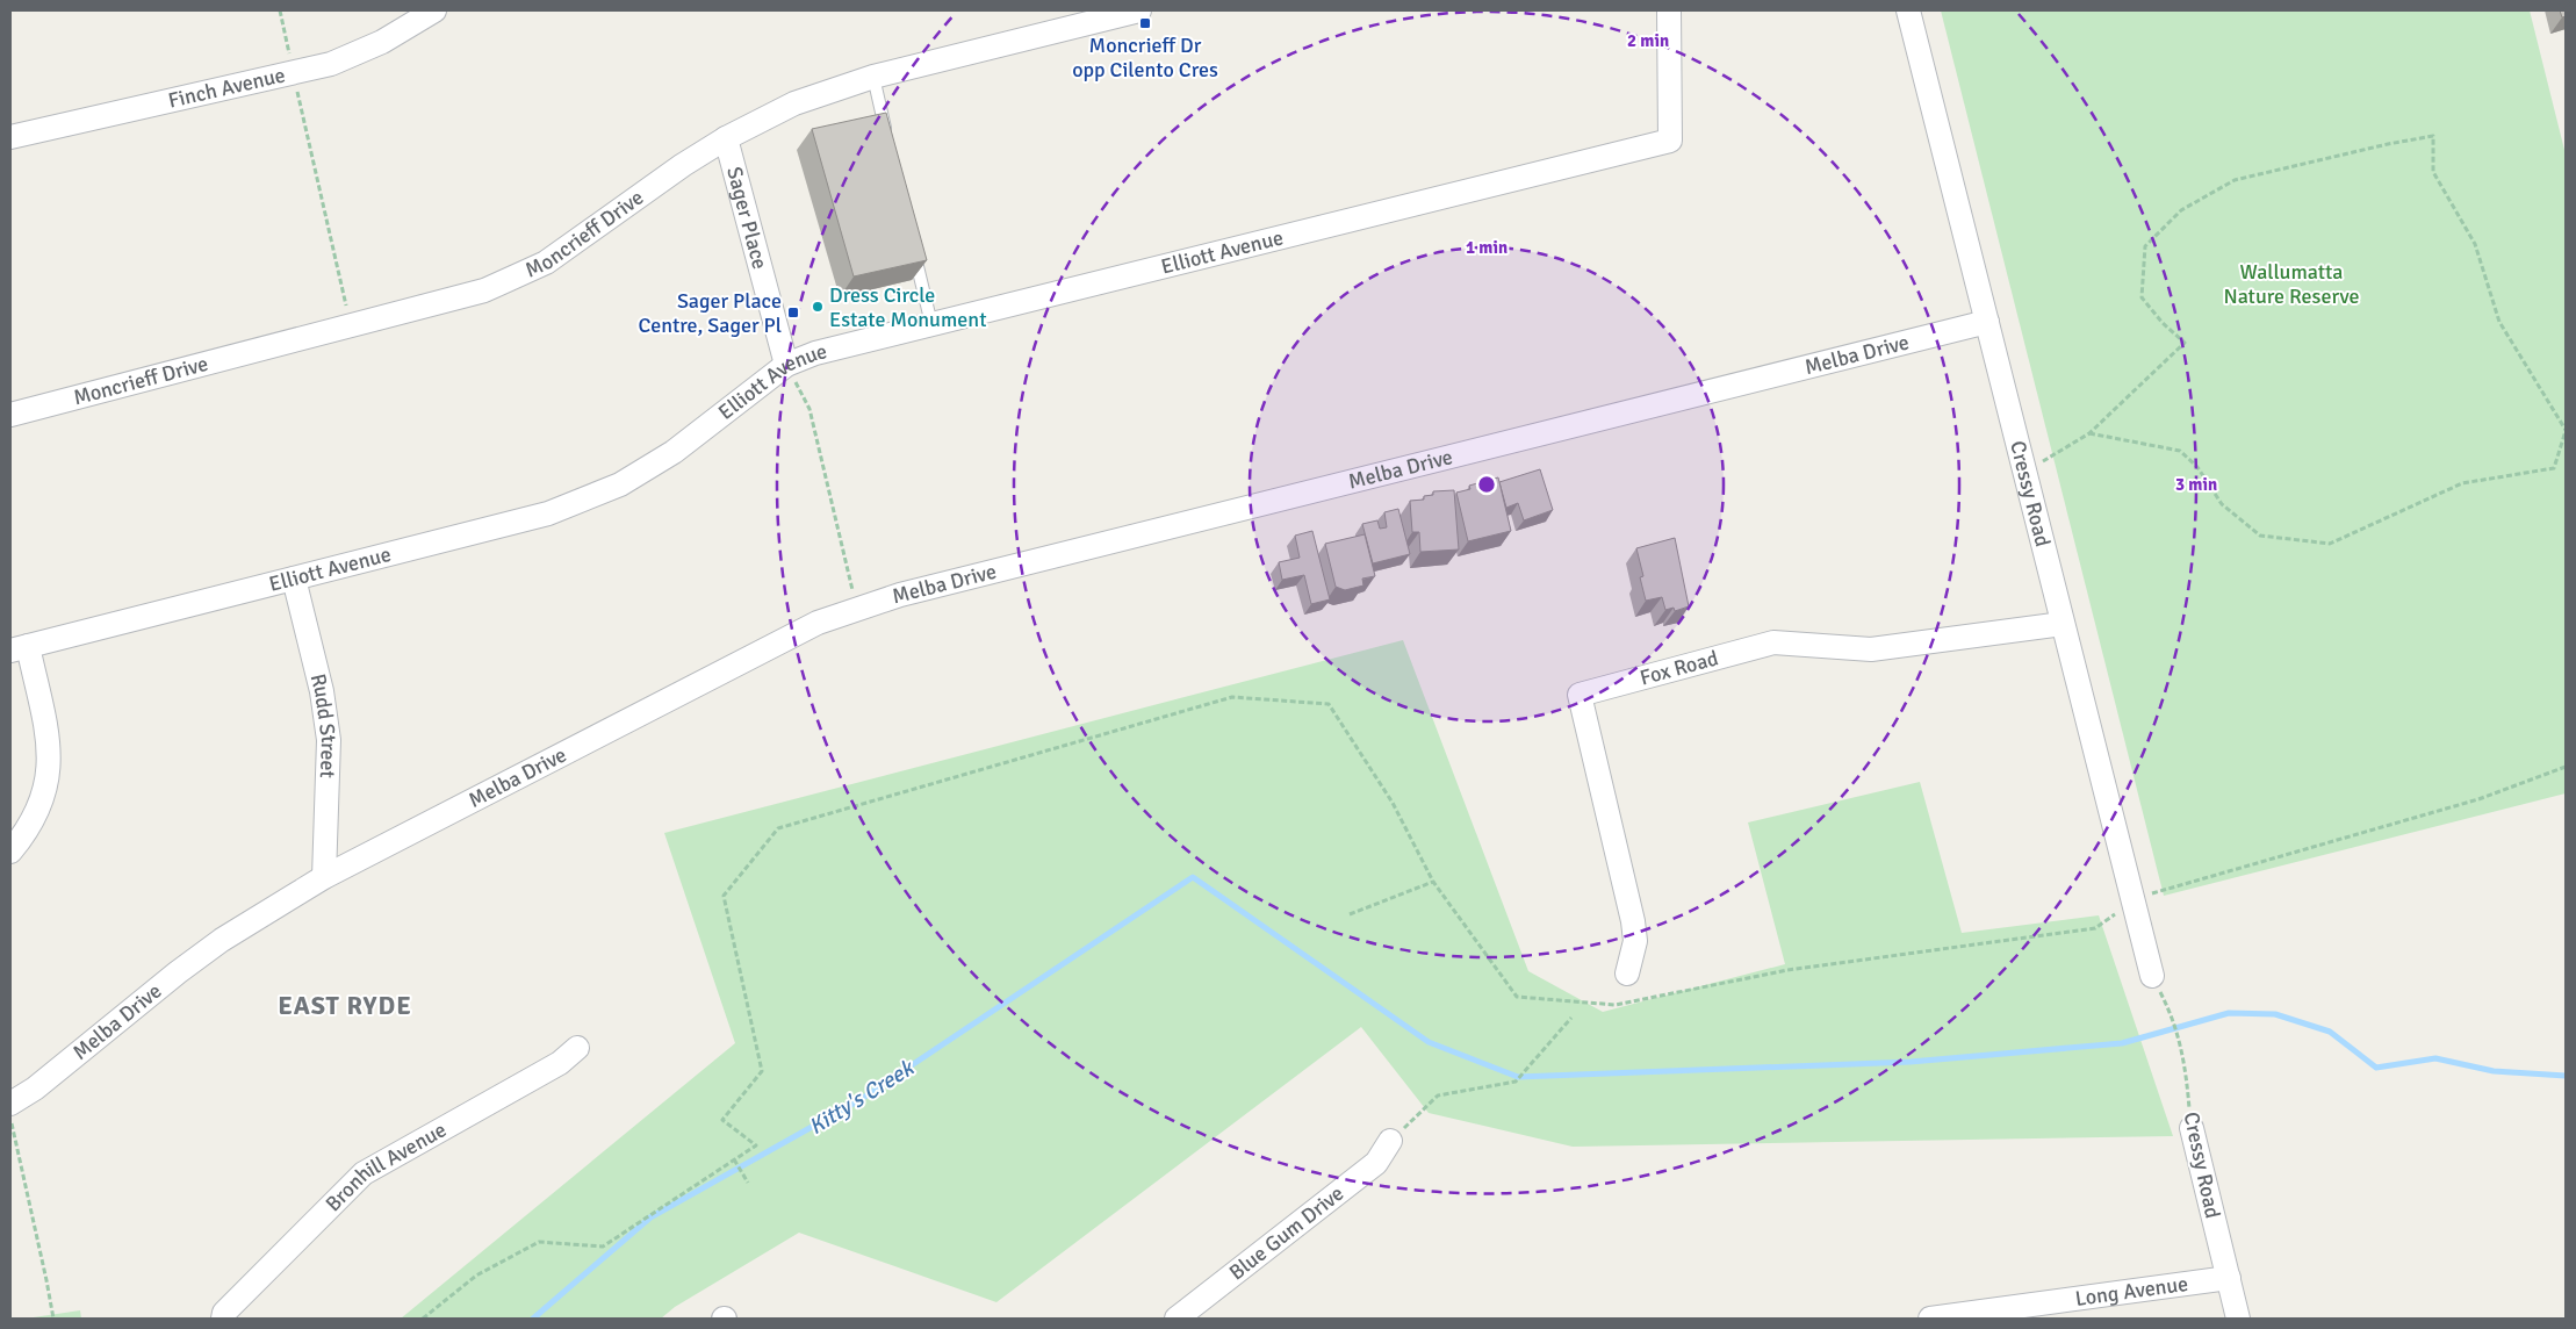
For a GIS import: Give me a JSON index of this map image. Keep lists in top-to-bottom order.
{
  "streets": {
    "street": [
      "Finch Avenue",
      "Sager Place",
      "Moncrieff Drive",
      "Elliott Avenue",
      "Melba Drive",
      "Cressy Road",
      "Fox Road",
      "Rudd Street",
      "Bronhill Avenue",
      "Blue Gum Drive",
      "Long Avenue"
    ]
  },
  "crossings": [
    ["Sager Place", "Moncrieff Drive"],
    ["Sager Place", "Elliott Avenue"],
    ["Elliott Avenue", "Rudd Street"],
    ["Melba Drive", "Cressy Road"],
    ["Melba Drive", "Rudd Street"],
    ["Cressy Road", "Fox Road"],
    ["Cressy Road", "Long Avenue"]
  ],
  "districts": ["EAST RYDE"],
  "water": ["Kitty's Creek"],
  "parks": ["Wallumatta Nature Reserve"],
  "places": {
    "transit": ["Moncrieff Dr opp Cilento Cres", "Sager Place Centre, Sager Pl"],
    "other": ["Dress Circle Estate Monument"]
  },
  "rings": ["2 min", "1 min", "3 min"]
}
